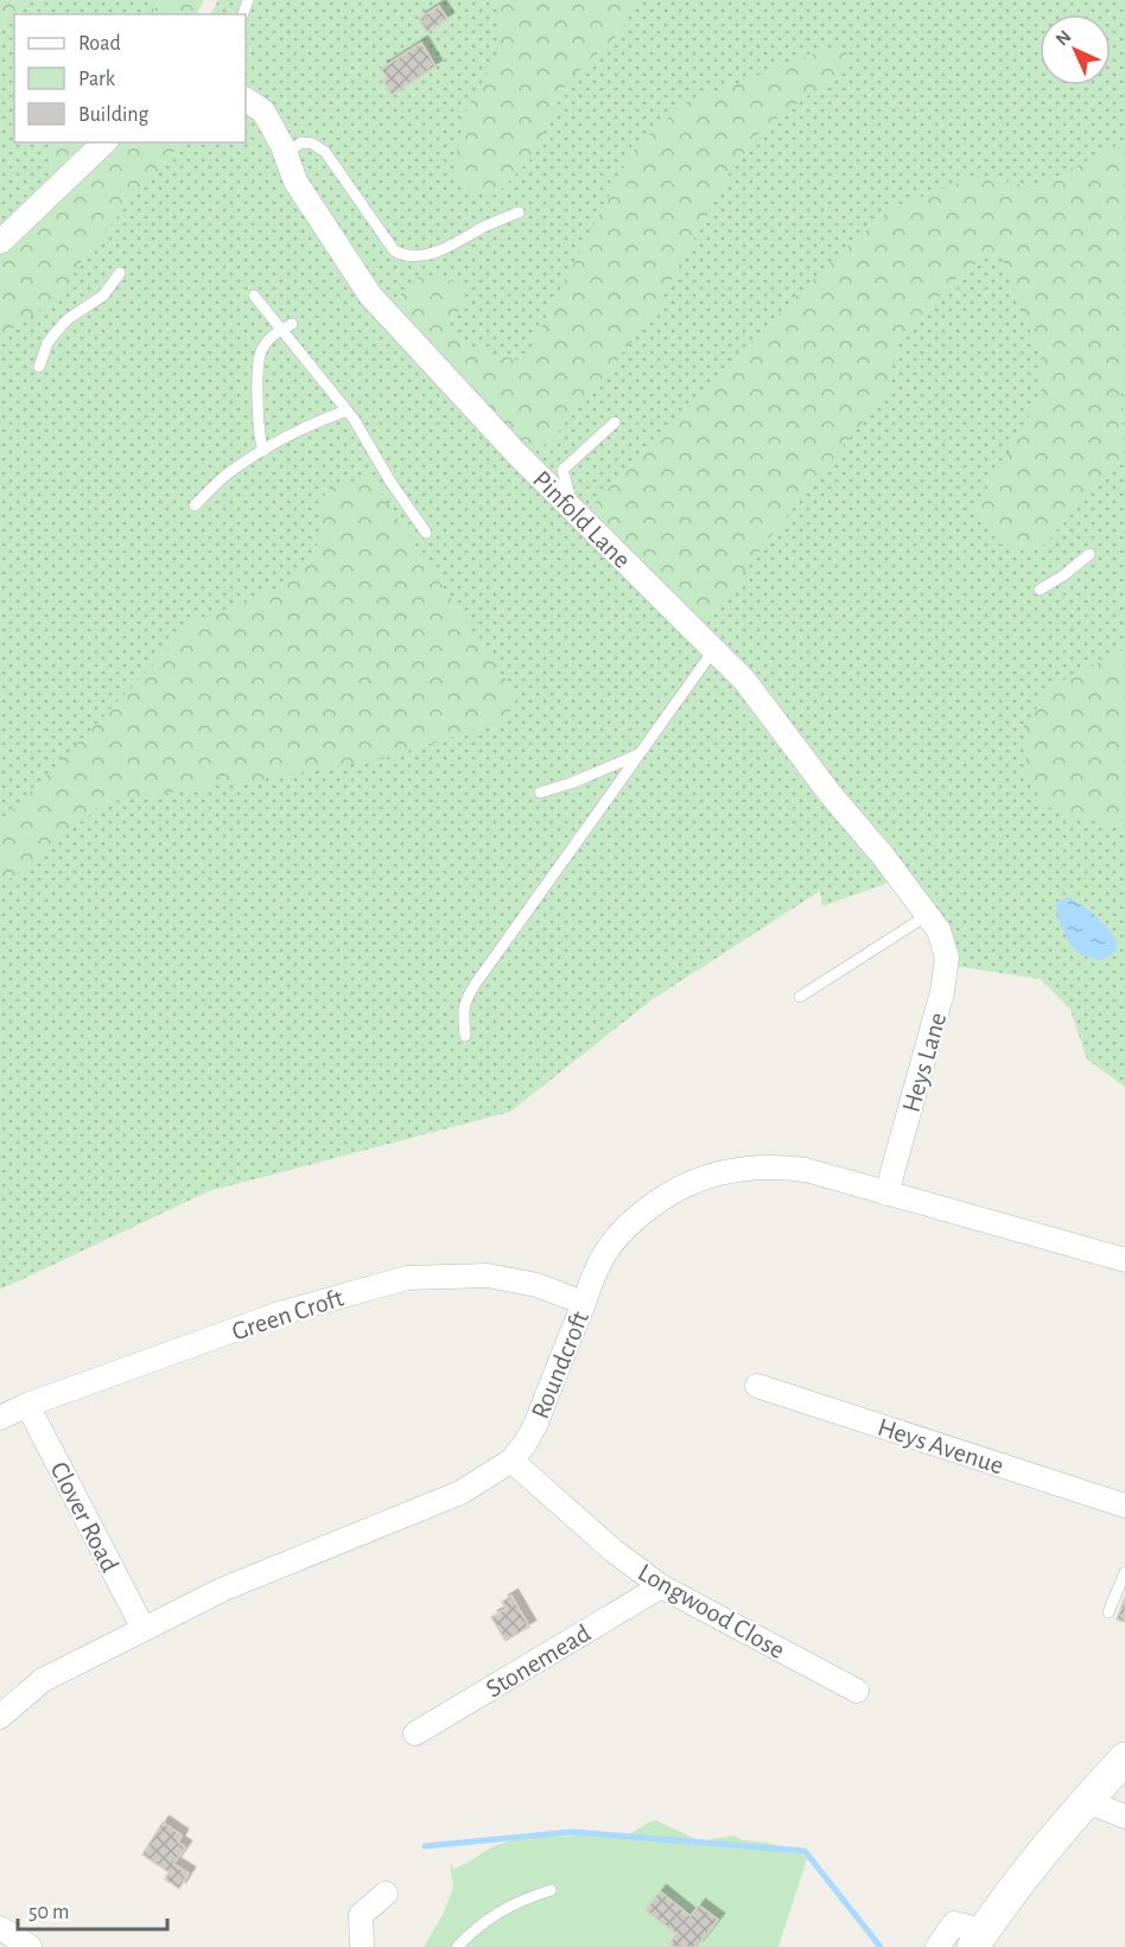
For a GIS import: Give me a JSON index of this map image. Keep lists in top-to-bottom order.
{
  "streets": {
    "street": [
      "Pinfold Lane",
      "Heys Lane",
      "Green Croft",
      "Roundcroft",
      "Heys Avenue",
      "Clover Road",
      "Longwood Close",
      "Stonemead"
    ]
  },
  "crossings": [
    ["Pinfold Lane", "Heys Lane"],
    ["Heys Lane", "Roundcroft"],
    ["Green Croft", "Roundcroft"],
    ["Green Croft", "Clover Road"],
    ["Roundcroft", "Clover Road"],
    ["Roundcroft", "Longwood Close"],
    ["Longwood Close", "Stonemead"]
  ],
  "legend": ["Road", "Park", "Building"],
  "scale_bar": "50 m",
  "north": "top left"
}
